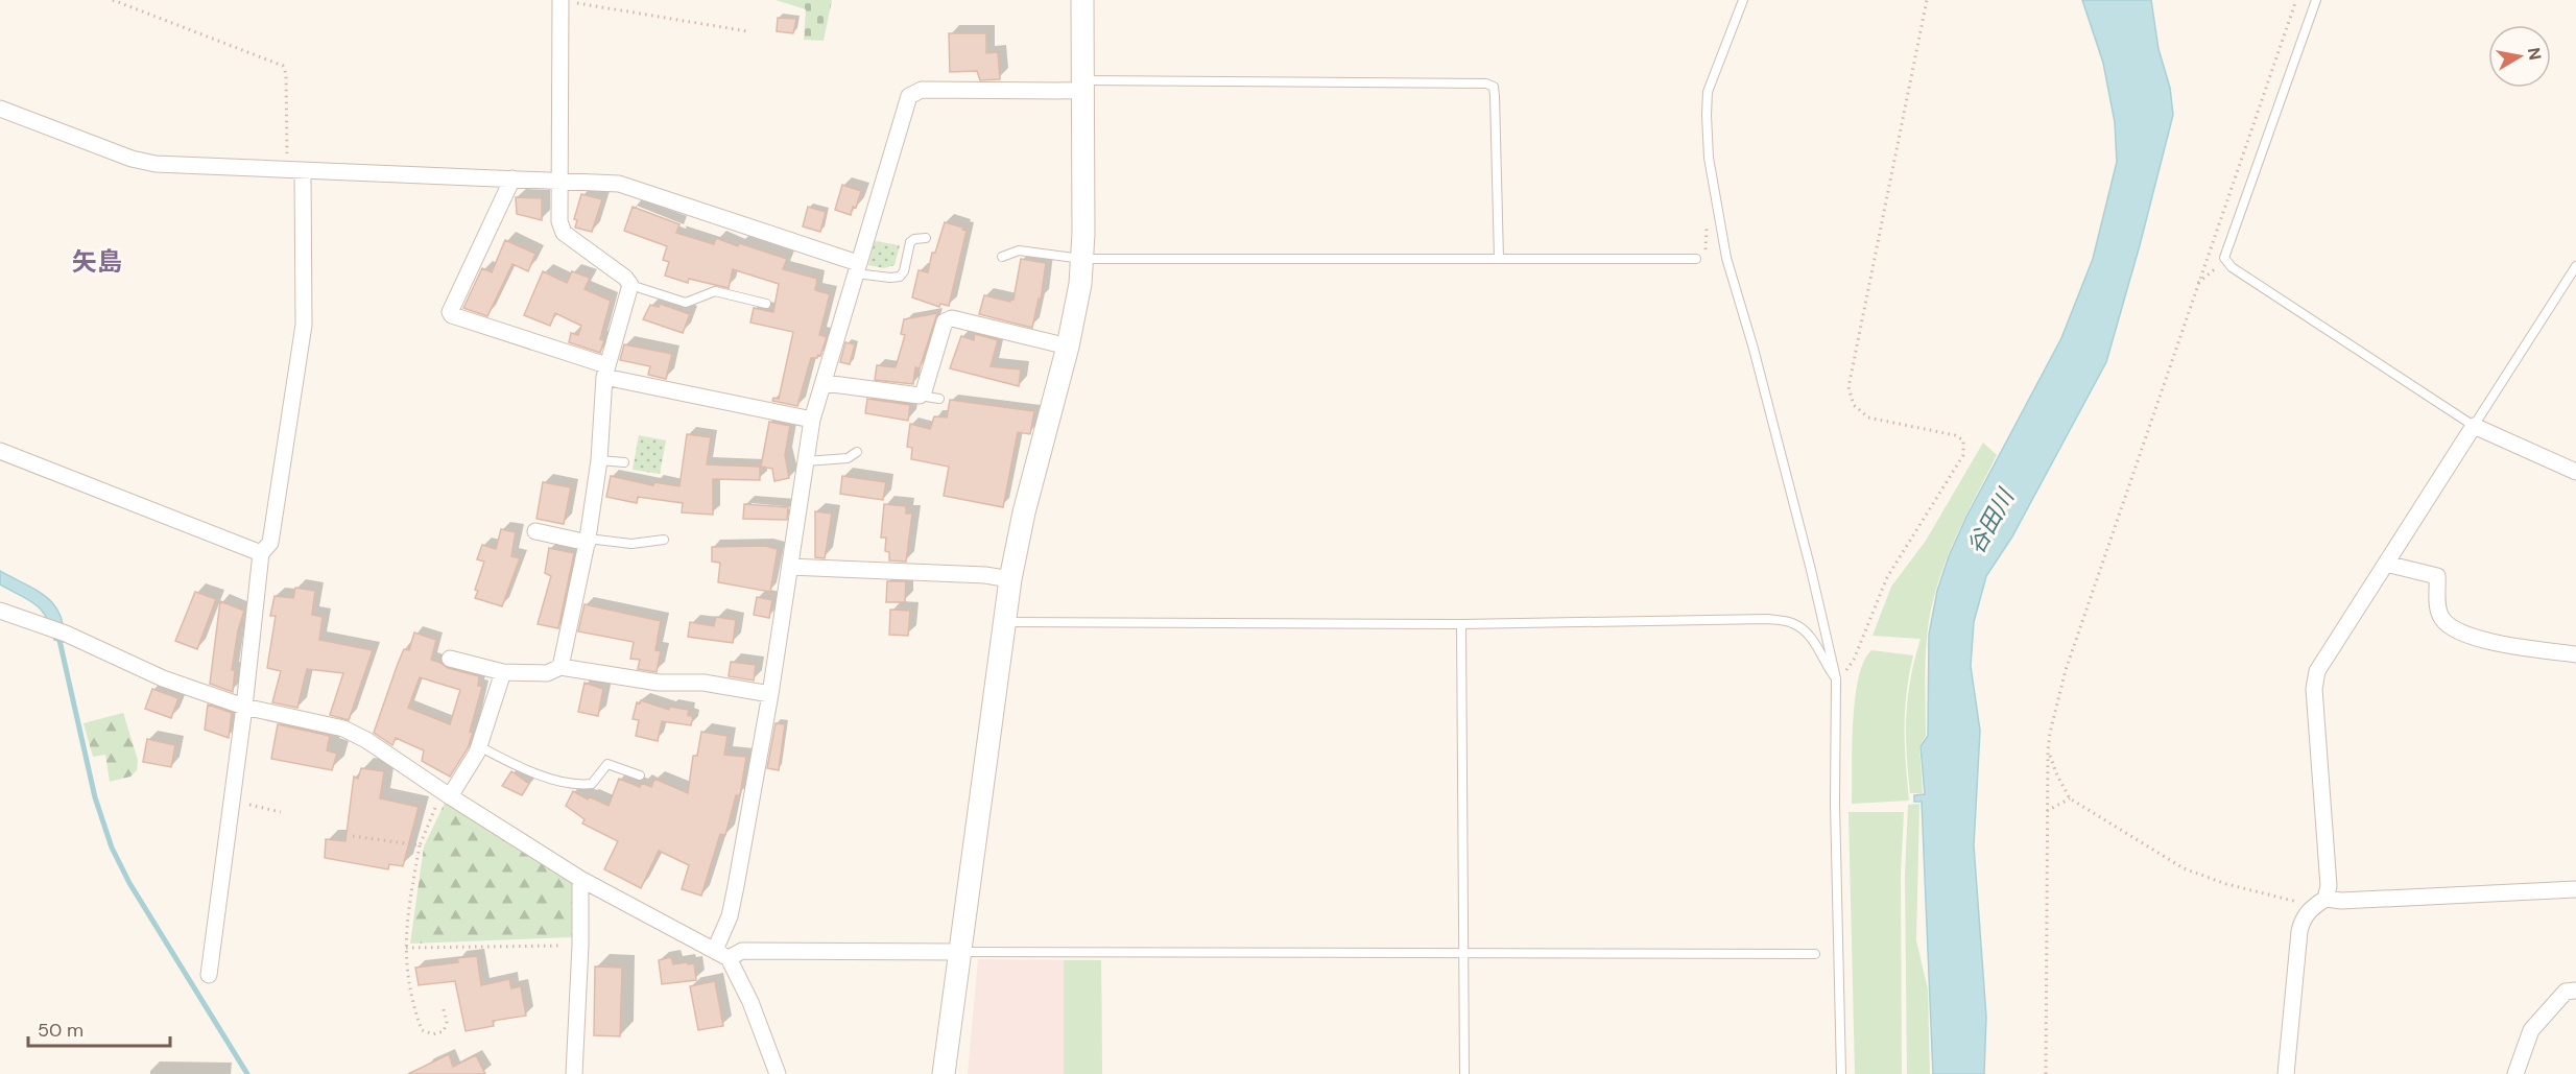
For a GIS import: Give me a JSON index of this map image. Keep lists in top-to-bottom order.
{
  "districts": ["矢島"],
  "water": ["谷田川"],
  "scale_bar": "50 m",
  "north": "right"
}
